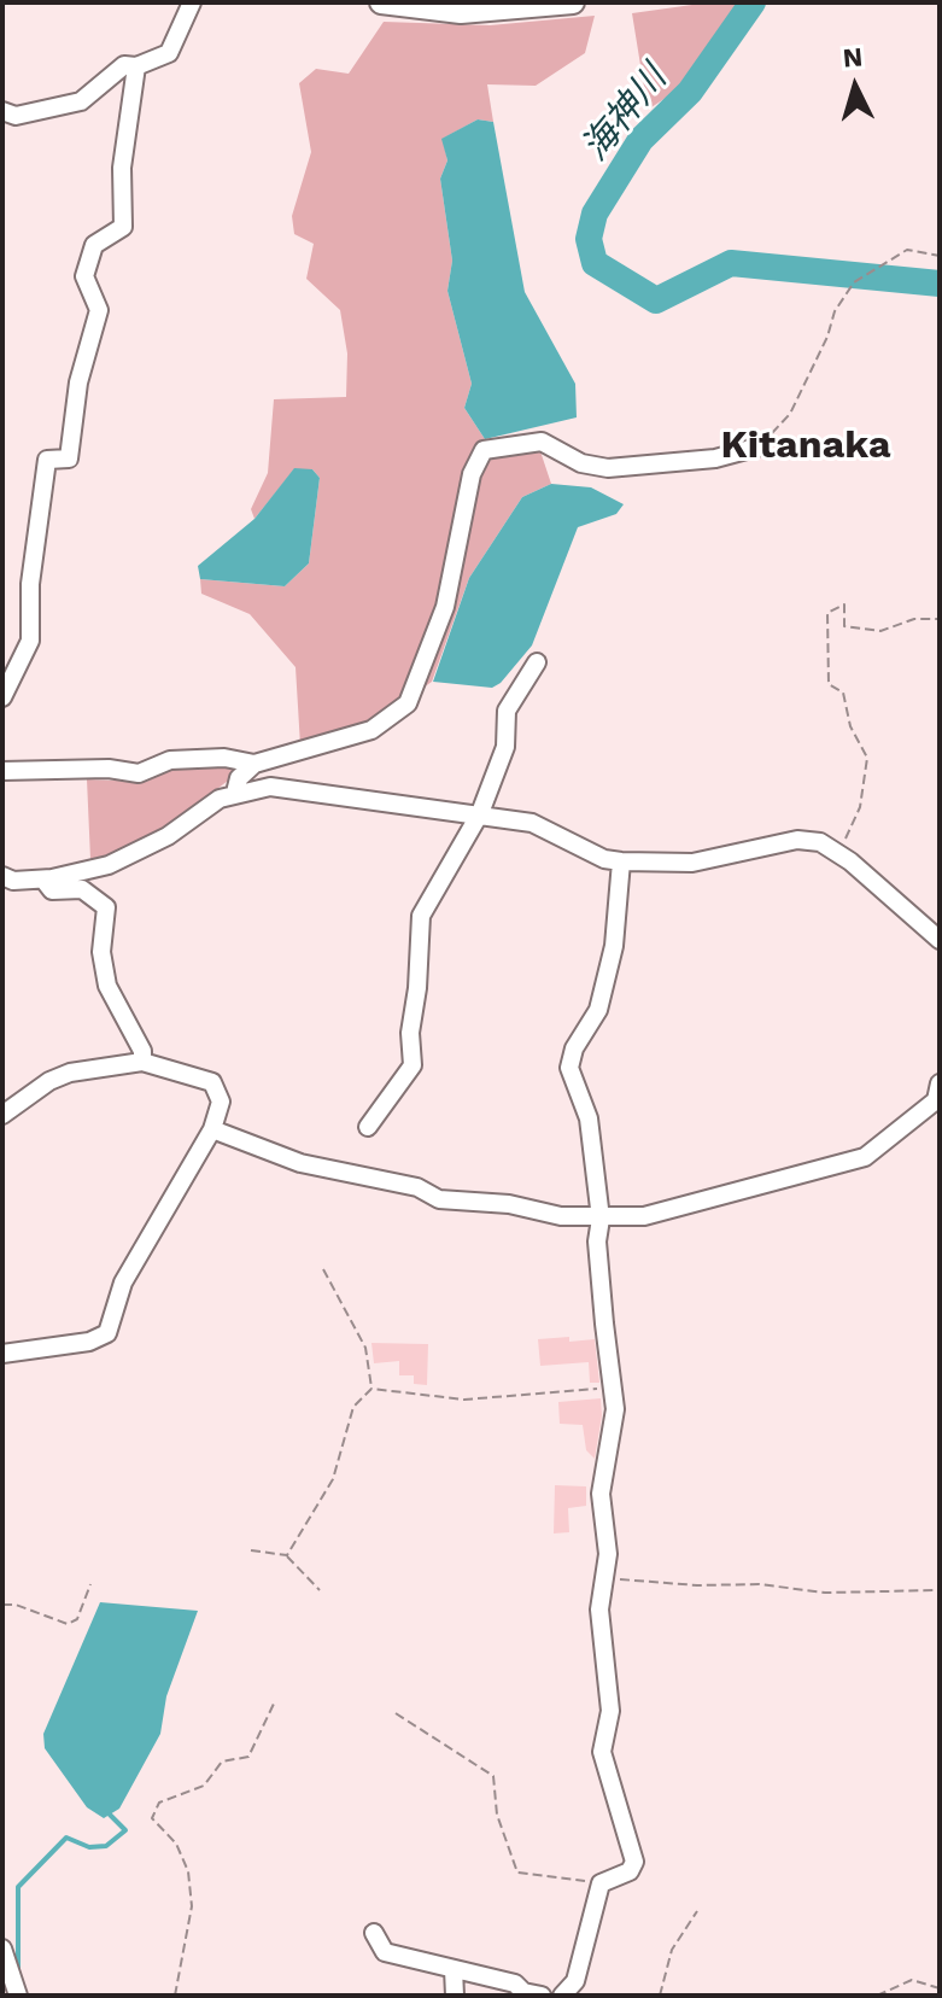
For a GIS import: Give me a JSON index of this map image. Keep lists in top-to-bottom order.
{
  "districts": ["Kitanaka"],
  "water": ["海神川"],
  "north": "top"
}
